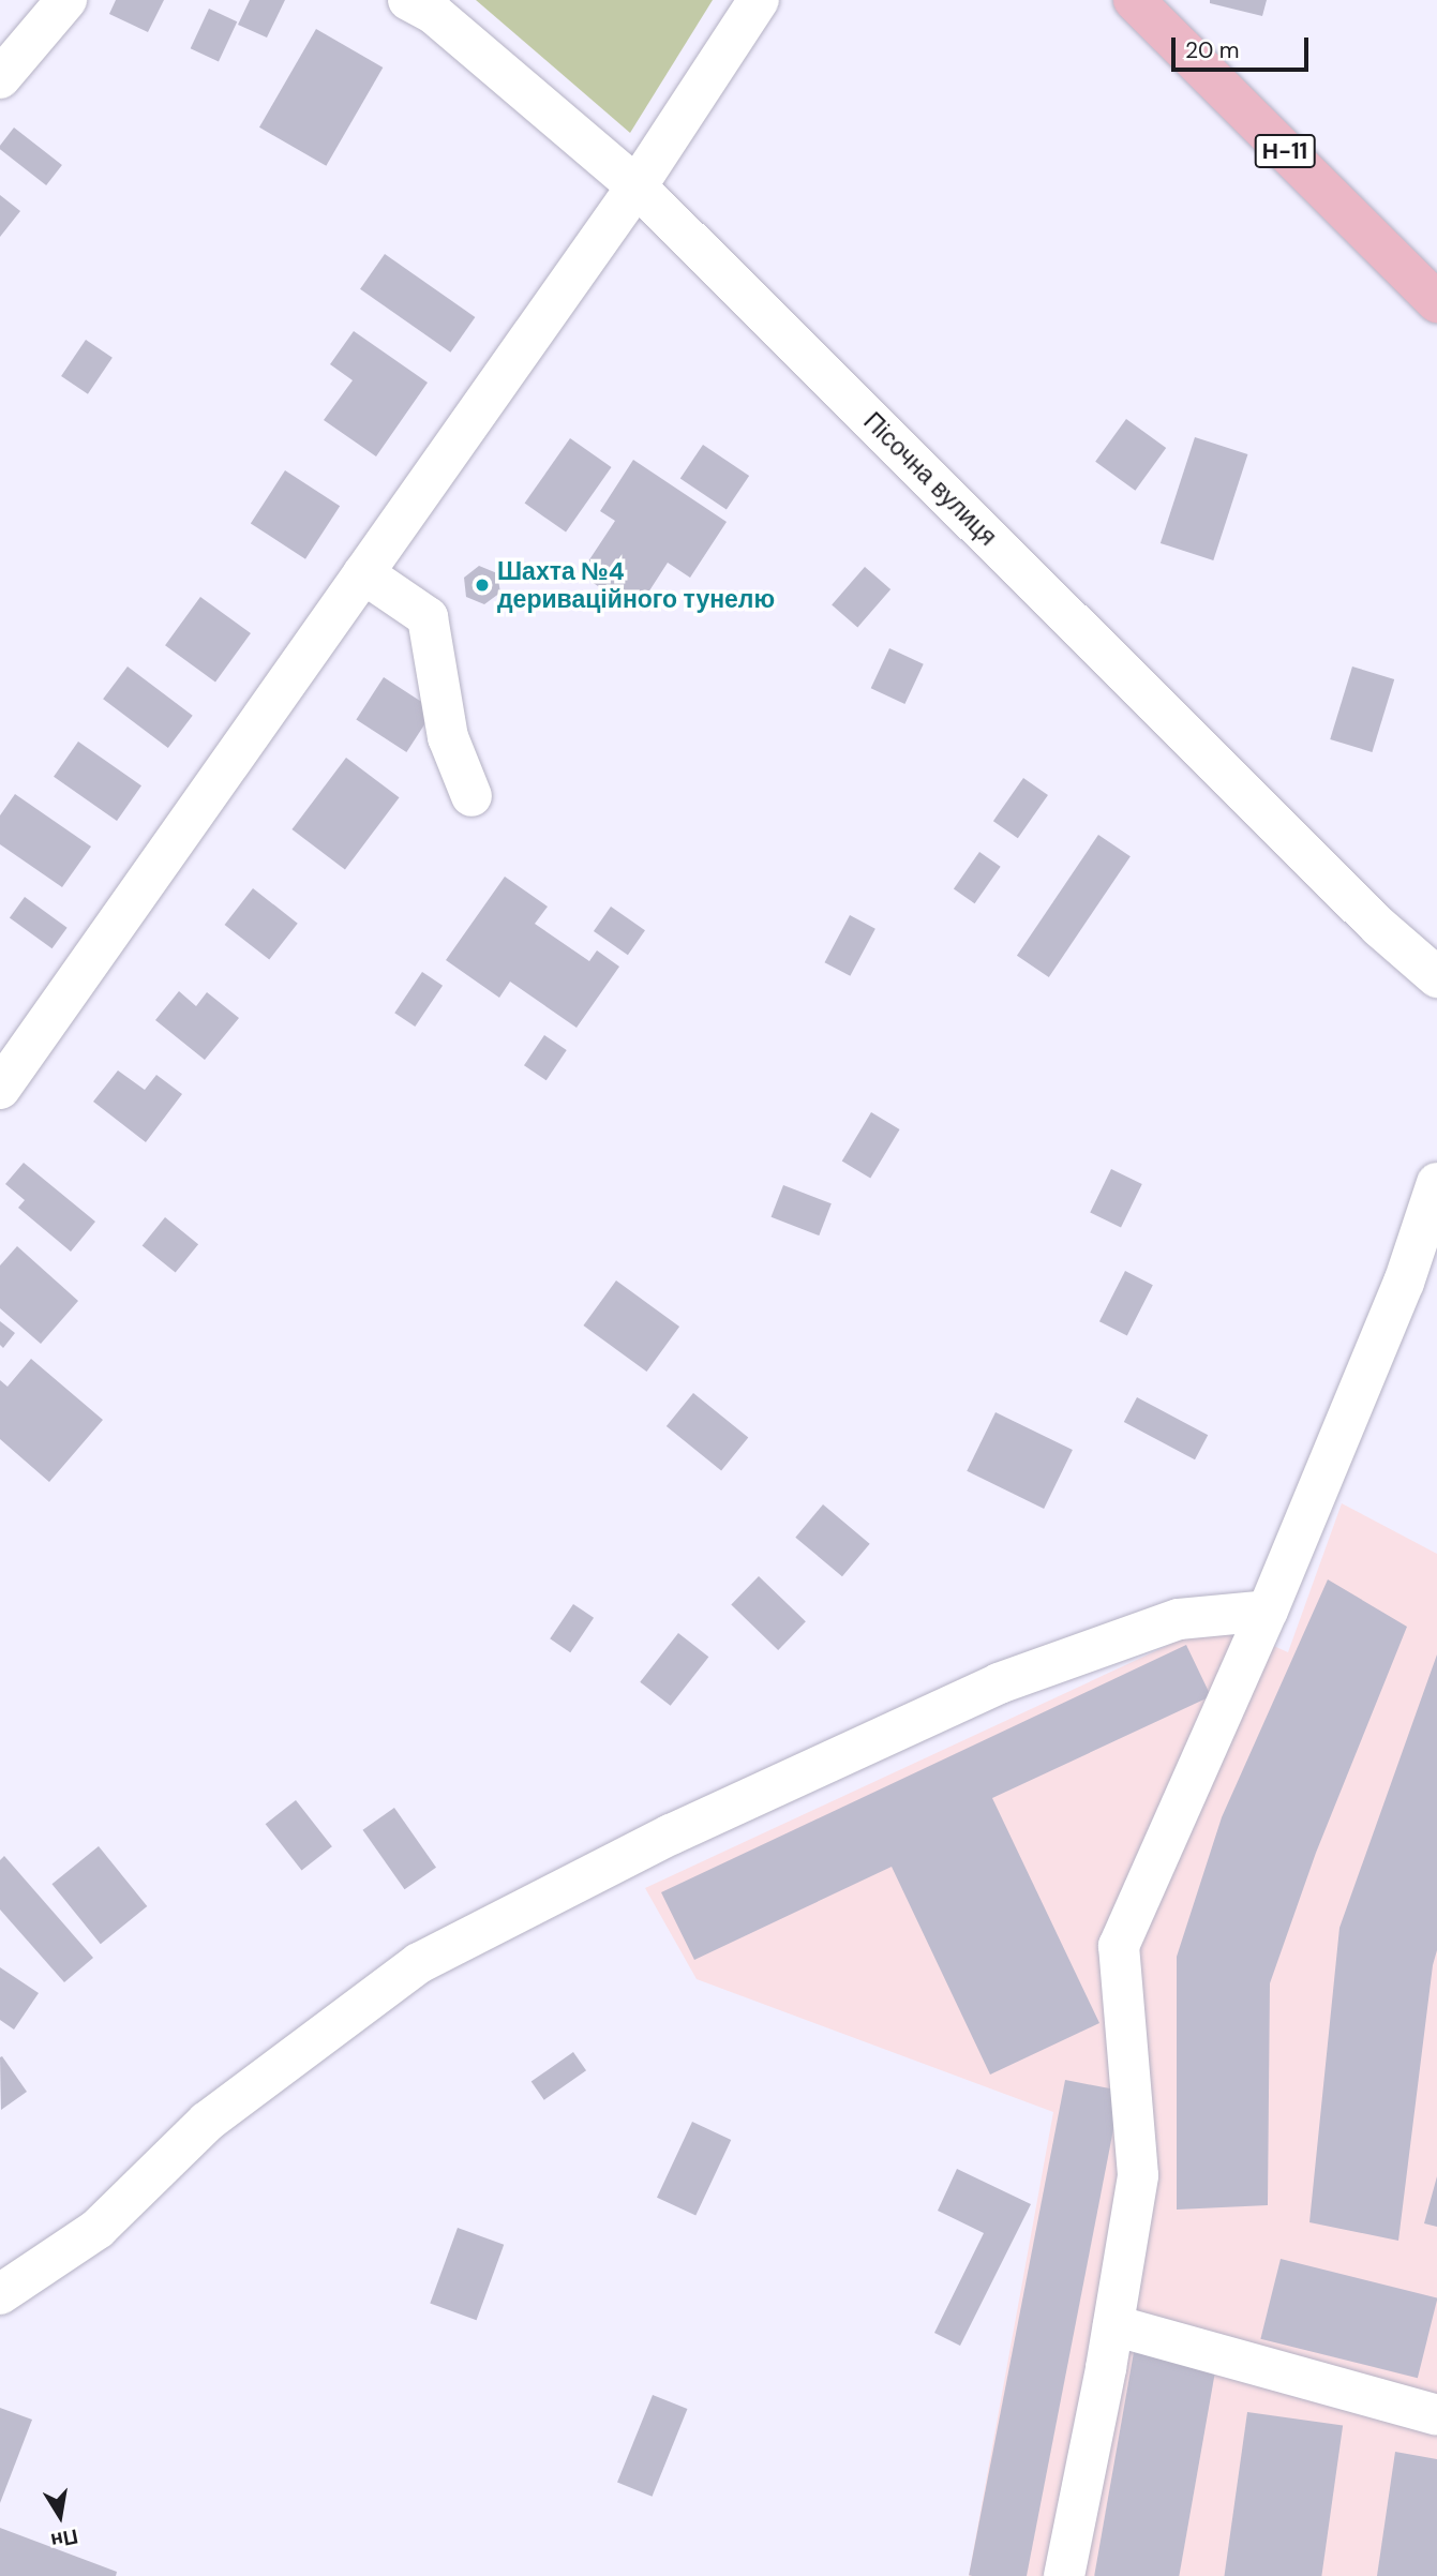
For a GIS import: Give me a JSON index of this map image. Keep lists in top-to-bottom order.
{
  "streets": {
    "main road": ["Н-11"],
    "street": ["Пісочна вулиця"]
  },
  "places": ["Шахта №4 дериваційного тунелю"],
  "scale_bar": "20 m",
  "north": "bottom"
}
